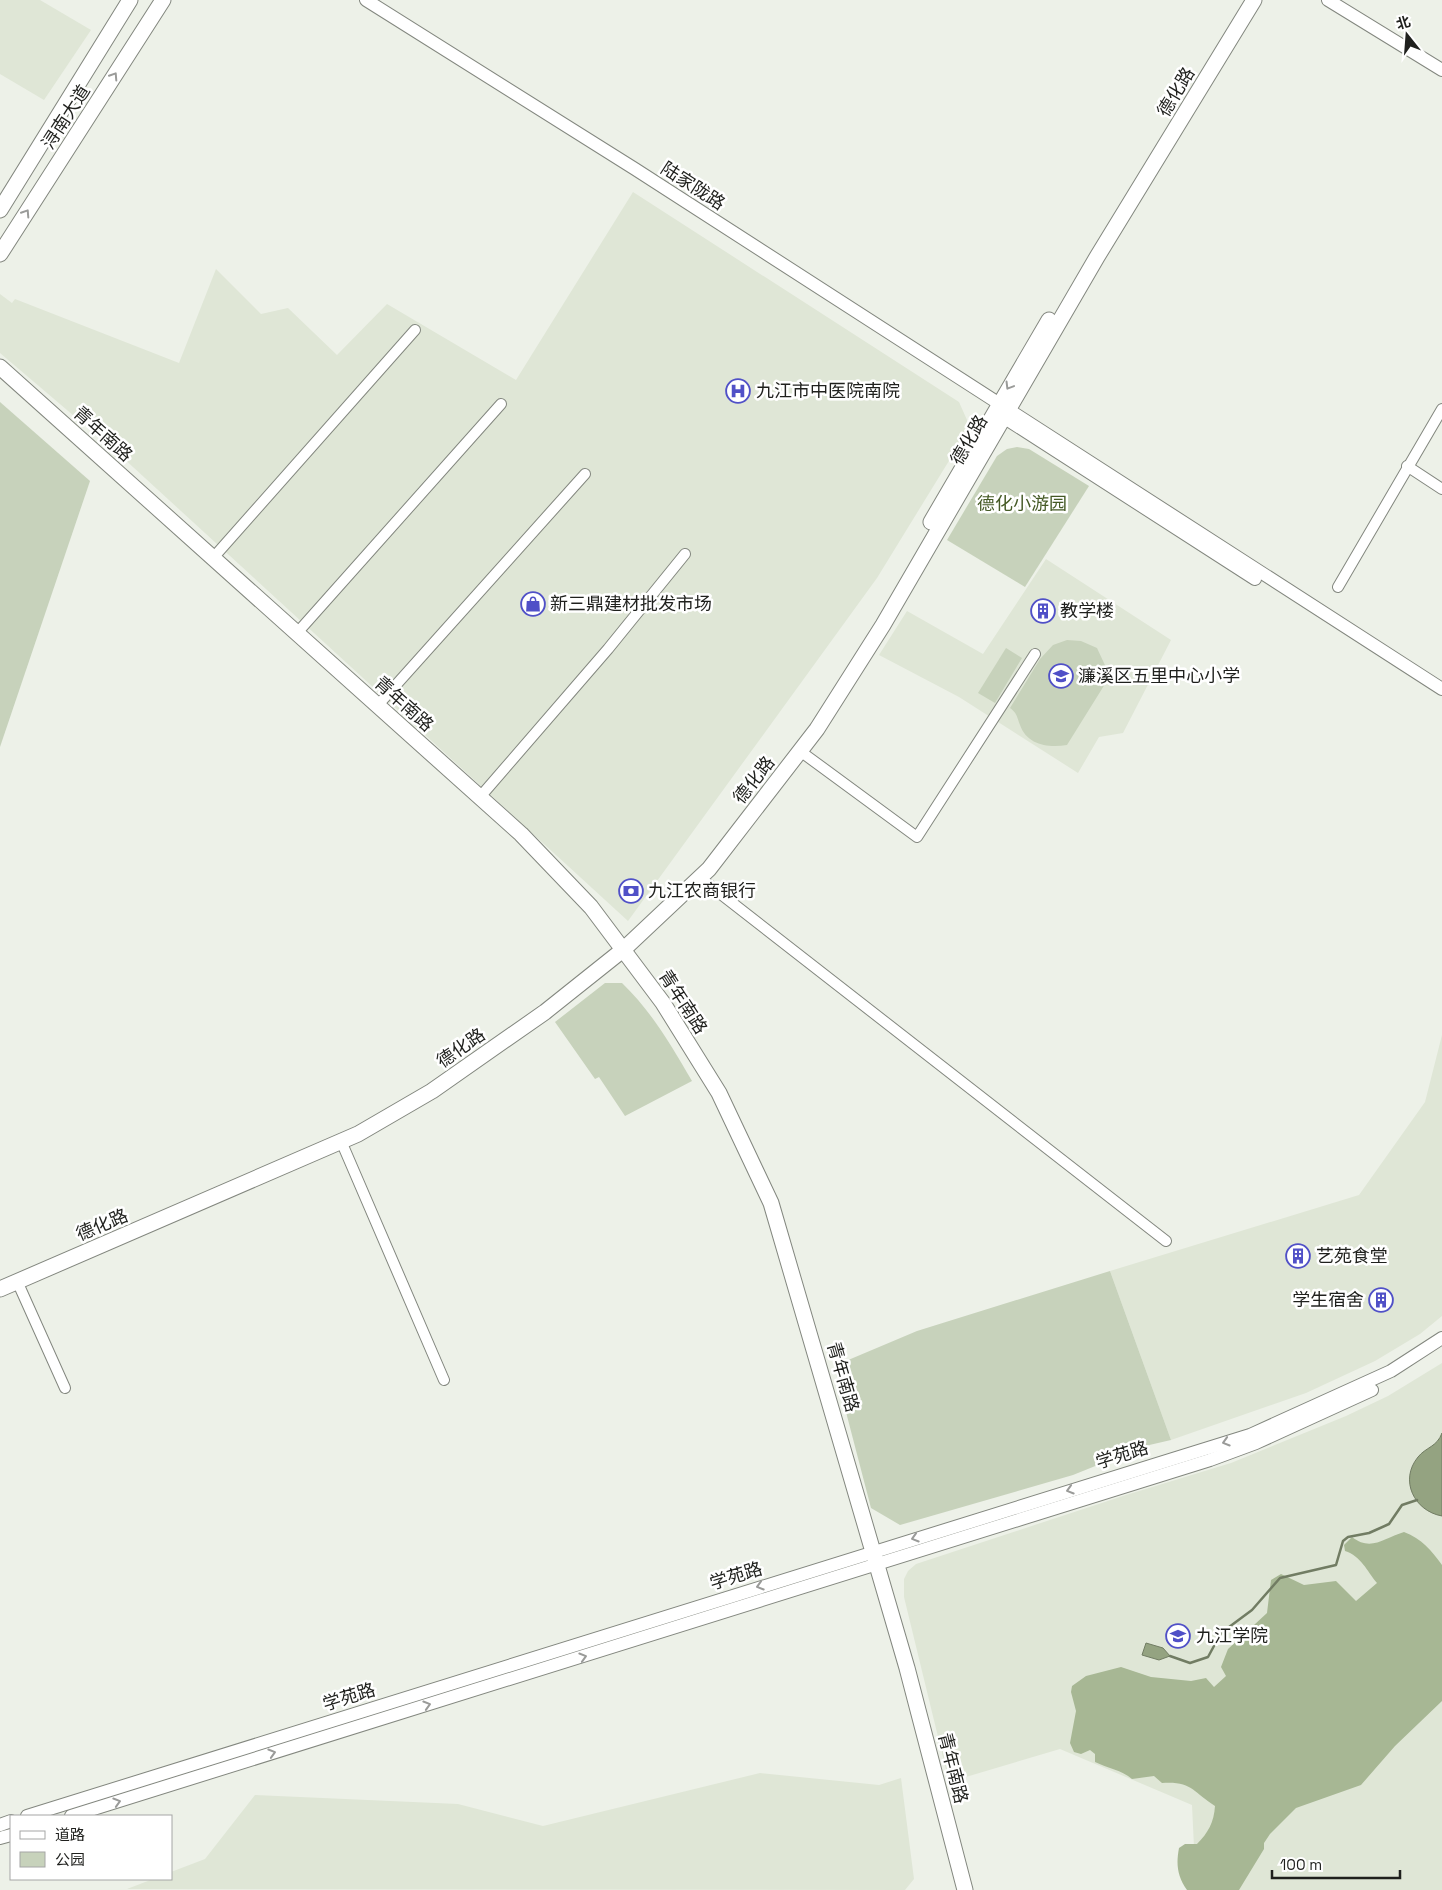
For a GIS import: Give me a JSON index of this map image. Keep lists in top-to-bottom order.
{
  "streets": {
    "main road": ["德化路", "浔南大道", "青年南路"],
    "street": ["陆家陇路", "学苑路"]
  },
  "crossings": [
    ["德化路", "陆家陇路"],
    ["德化路", "青年南路"],
    ["青年南路", "学苑路"]
  ],
  "parks": ["德化小游园"],
  "places": {
    "hospital": ["九江市中医院南院"],
    "shop": ["新三鼎建材批发市场"],
    "building": ["教学楼", "艺苑食堂", "学生宿舍"],
    "school or university": ["濂溪区五里中心小学", "九江学院"],
    "bank": ["九江农商银行"]
  },
  "legend": ["道路", "公园"],
  "scale_bar": "100 m",
  "north": "top"
}
